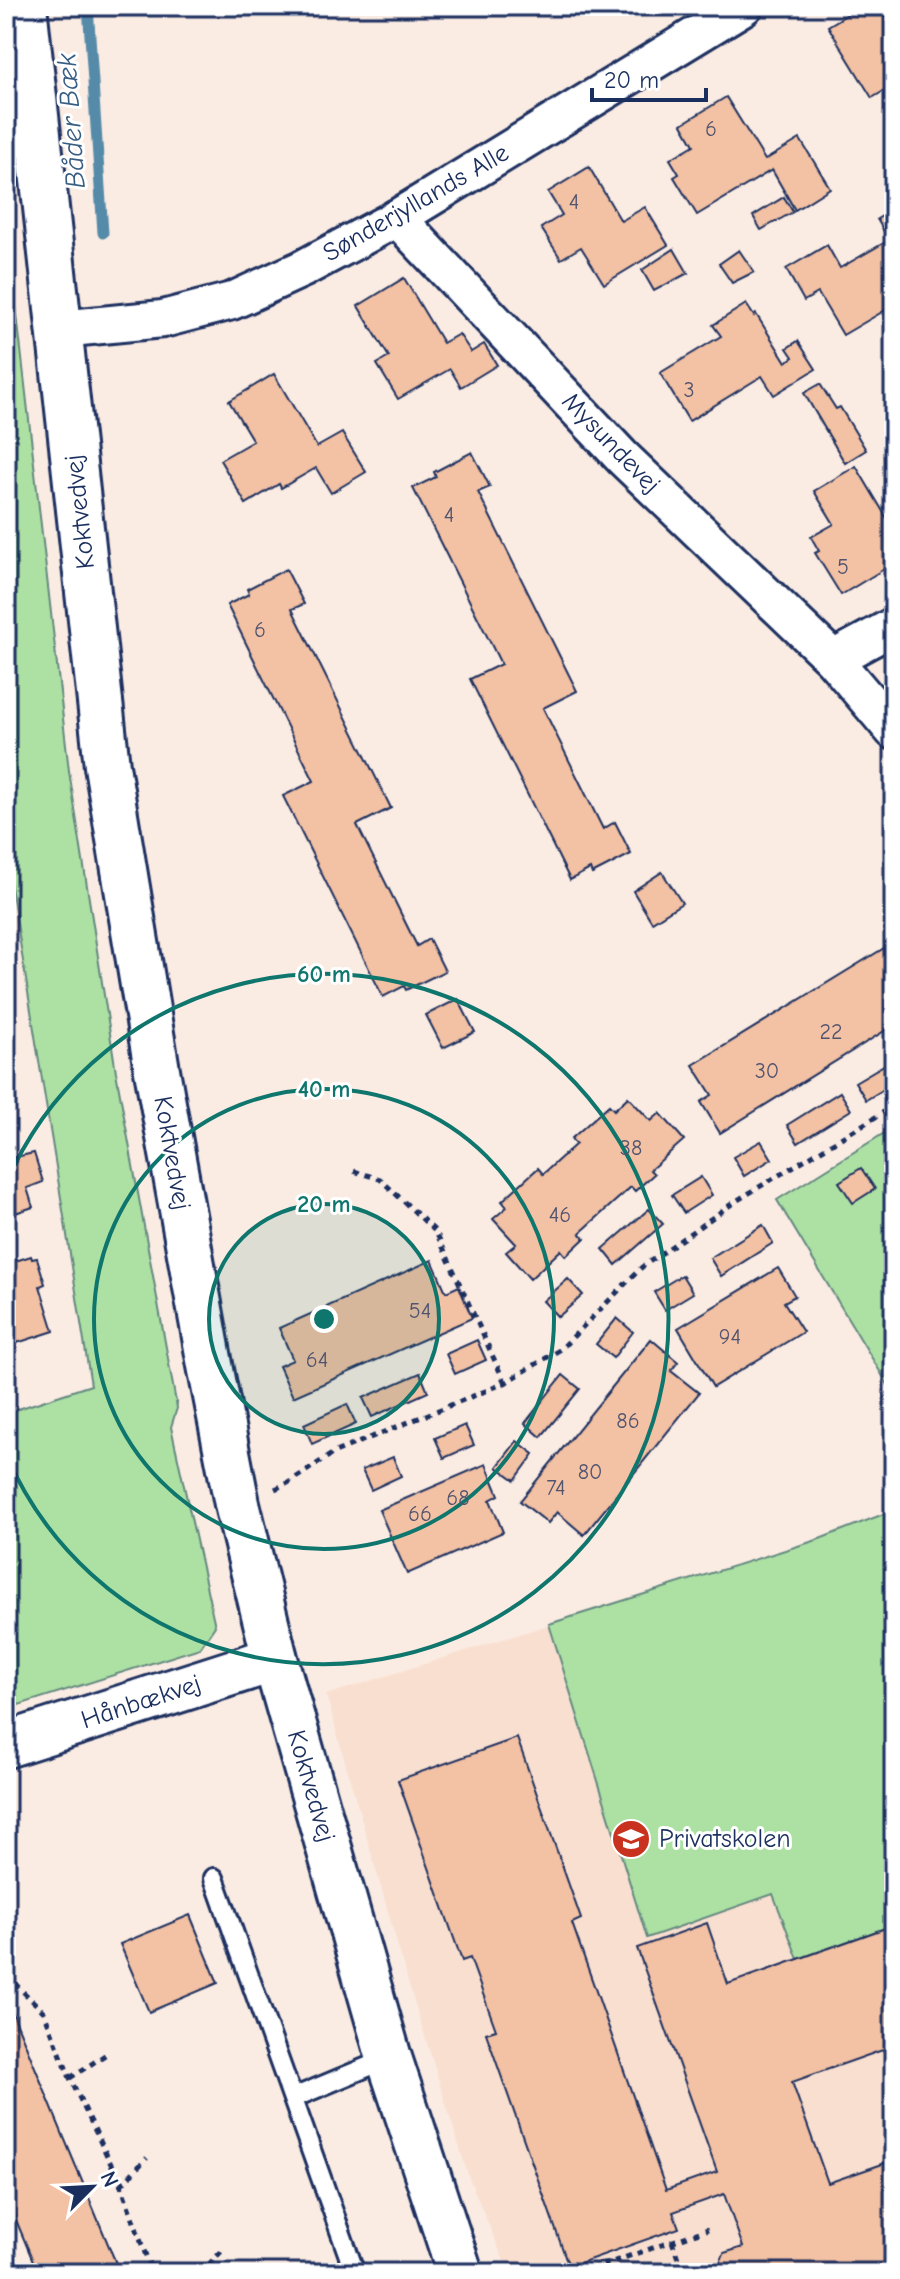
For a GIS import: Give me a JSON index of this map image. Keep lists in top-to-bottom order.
{
  "streets": {
    "street": [
      "Sønderjyllands Alle",
      "Mysundevej",
      "Koktvedvej",
      "Hånbækvej"
    ]
  },
  "crossings": [
    ["Sønderjyllands Alle", "Mysundevej"],
    ["Sønderjyllands Alle", "Koktvedvej"],
    ["Koktvedvej", "Hånbækvej"]
  ],
  "water": ["Båder Bæk"],
  "places": {
    "school or university": ["Privatskolen"]
  },
  "house_numbers": [
    "6",
    "4",
    "3",
    "4",
    "5",
    "6",
    "22",
    "30",
    "38",
    "46",
    "54",
    "94",
    "64",
    "86",
    "80",
    "74",
    "68",
    "66"
  ],
  "scale_bar": "20 m",
  "north": "top right",
  "rings": ["60 m", "40 m", "20 m"]
}
